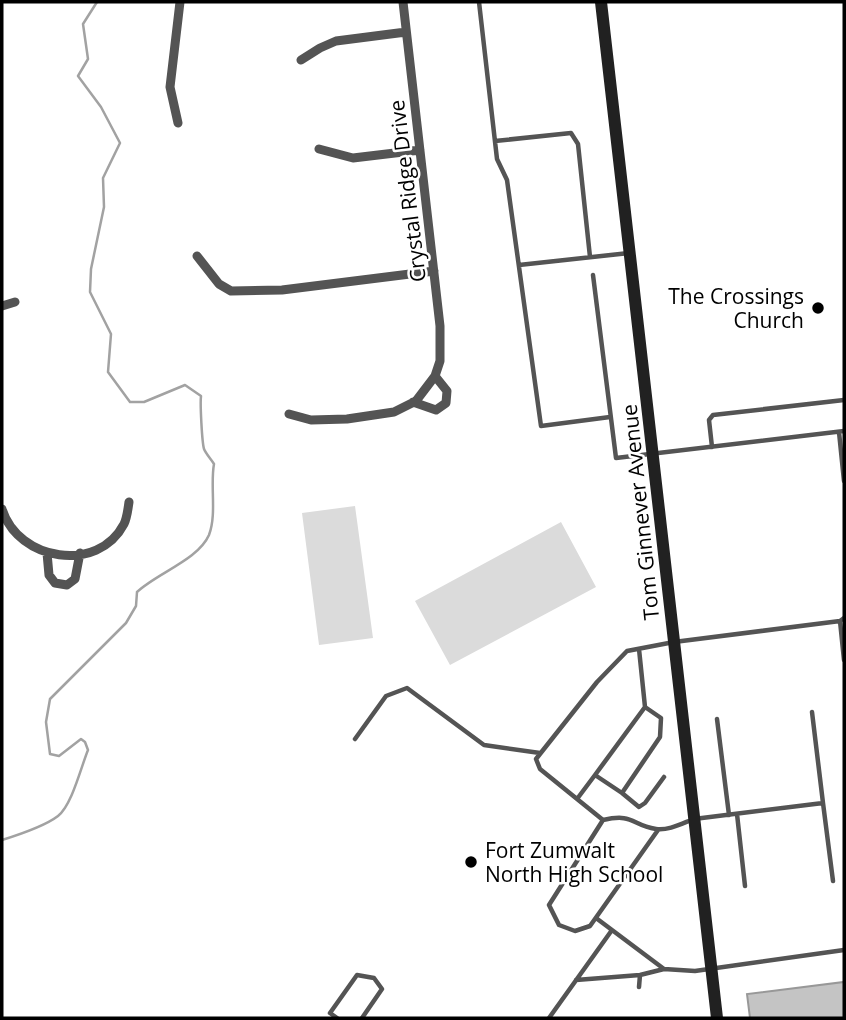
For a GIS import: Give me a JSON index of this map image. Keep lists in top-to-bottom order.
{
  "streets": {
    "main road": ["Tom Ginnever Avenue"],
    "street": ["Crystal Ridge Drive"]
  },
  "places": ["The Crossings Church", "Fort Zumwalt North High School"]
}
